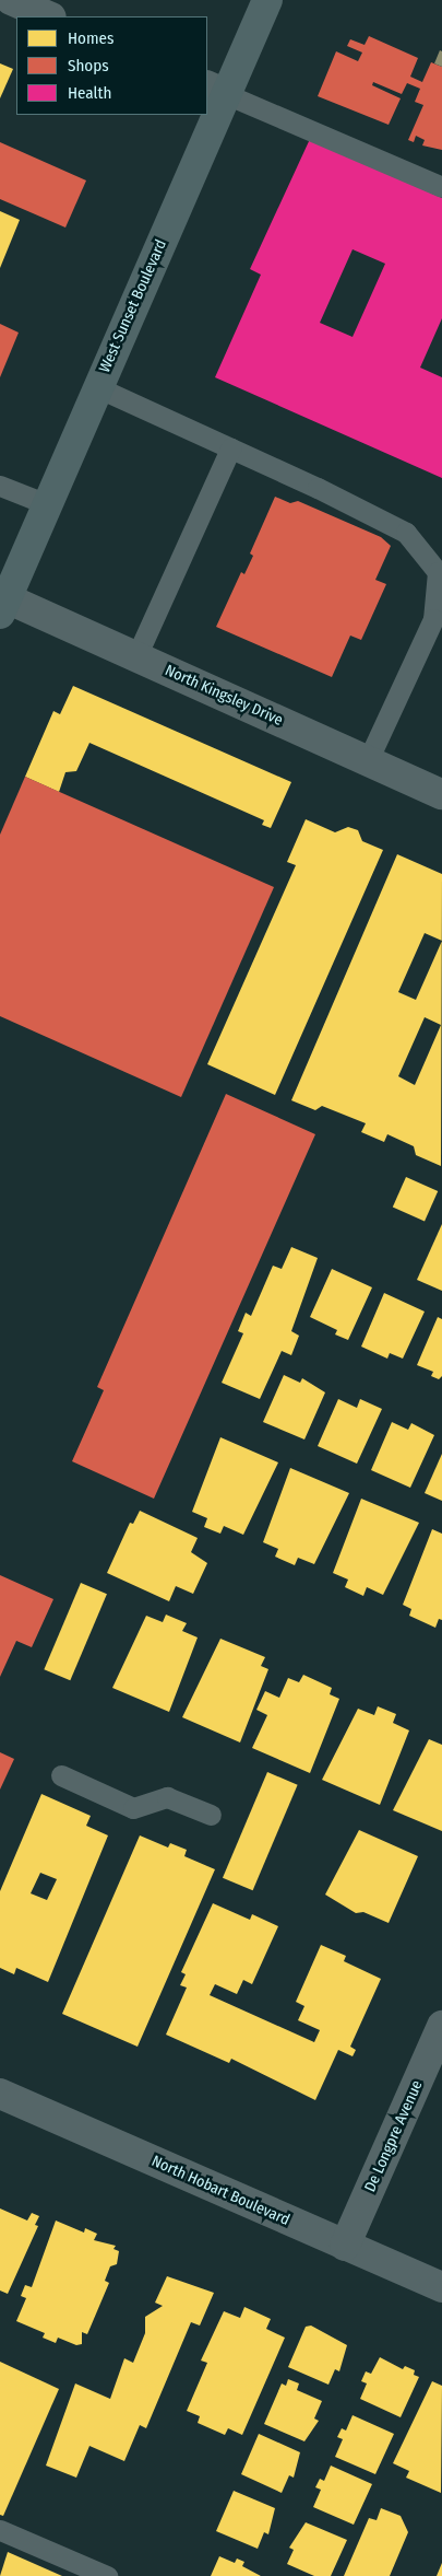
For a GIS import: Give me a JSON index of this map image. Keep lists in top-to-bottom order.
{
  "streets": {
    "main road": ["West Sunset Boulevard"],
    "street": ["North Kingsley Drive", "De Longpre Avenue", "North Hobart Boulevard"]
  },
  "crossings": [
    ["West Sunset Boulevard", "North Kingsley Drive"],
    ["De Longpre Avenue", "North Hobart Boulevard"]
  ],
  "legend": ["Homes", "Shops", "Health"]
}
